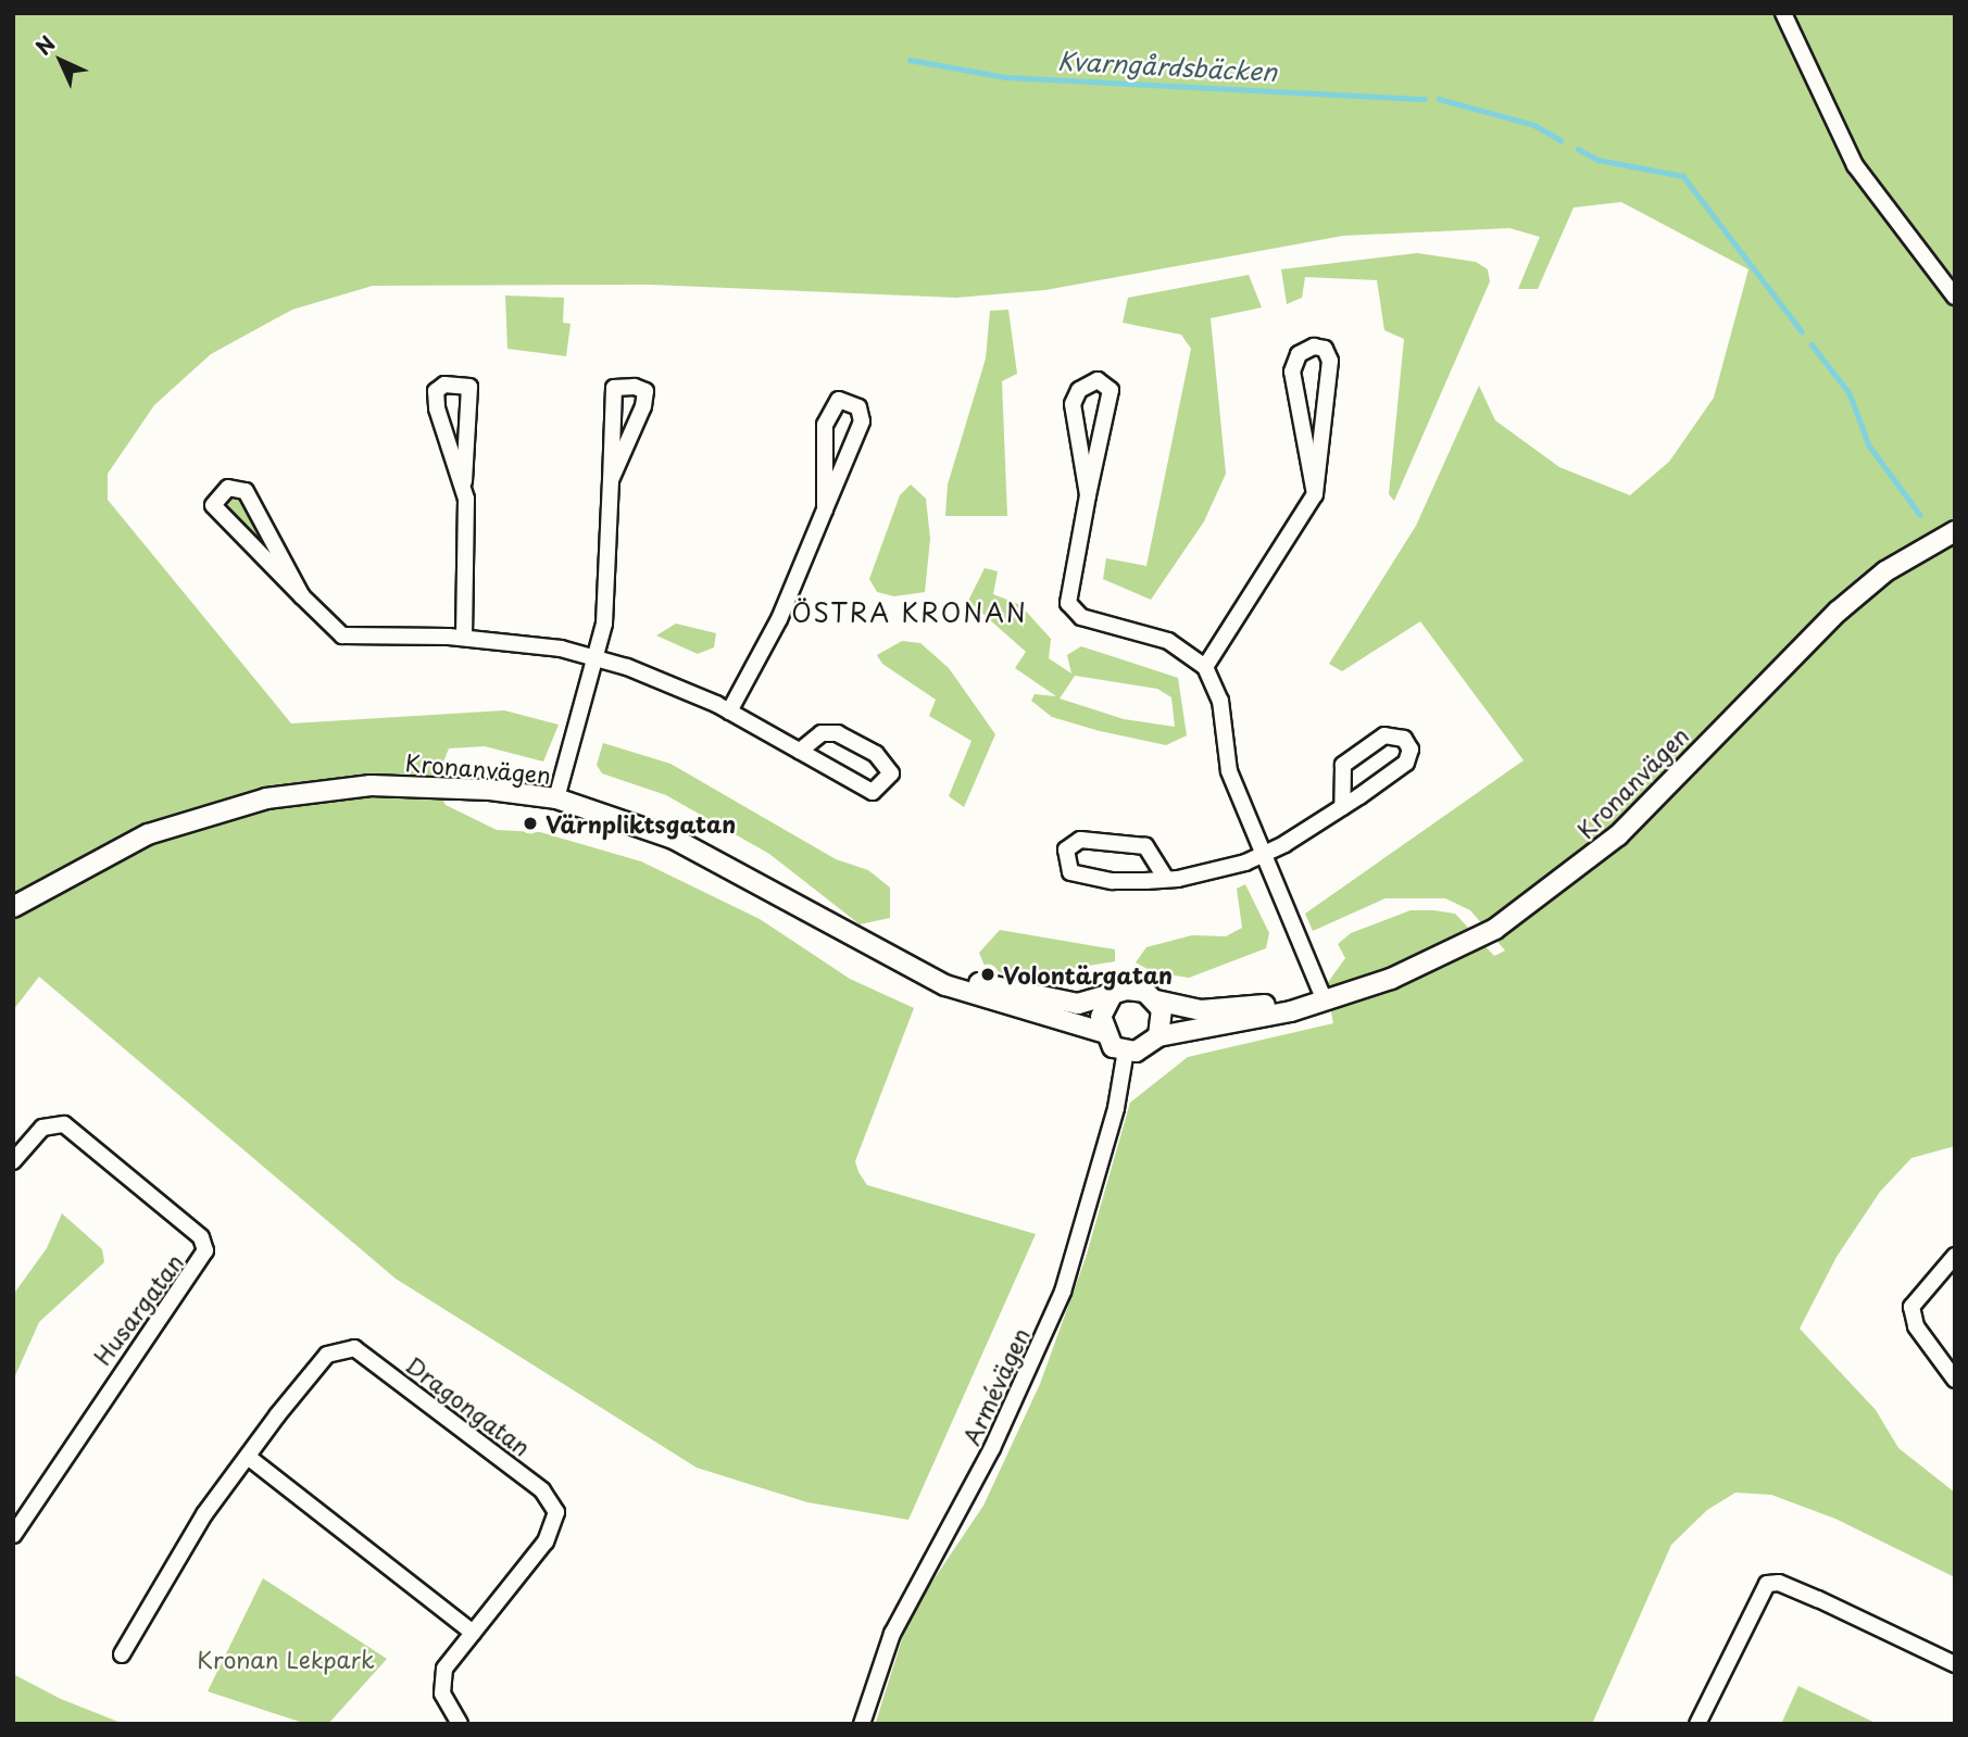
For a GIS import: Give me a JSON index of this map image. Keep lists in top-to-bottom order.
{
  "streets": {
    "street": [
      "Kronanvägen",
      "Husargatan",
      "Armévägen",
      "Dragongatan"
    ]
  },
  "crossings": [
    ["Kronanvägen", "Armévägen"]
  ],
  "districts": ["ÖSTRA KRONAN"],
  "water": ["Kvarngårdsbäcken"],
  "parks": ["Kronan Lekpark"],
  "places": ["Värnpliktsgatan", "Volontärgatan"],
  "north": "top left"
}
